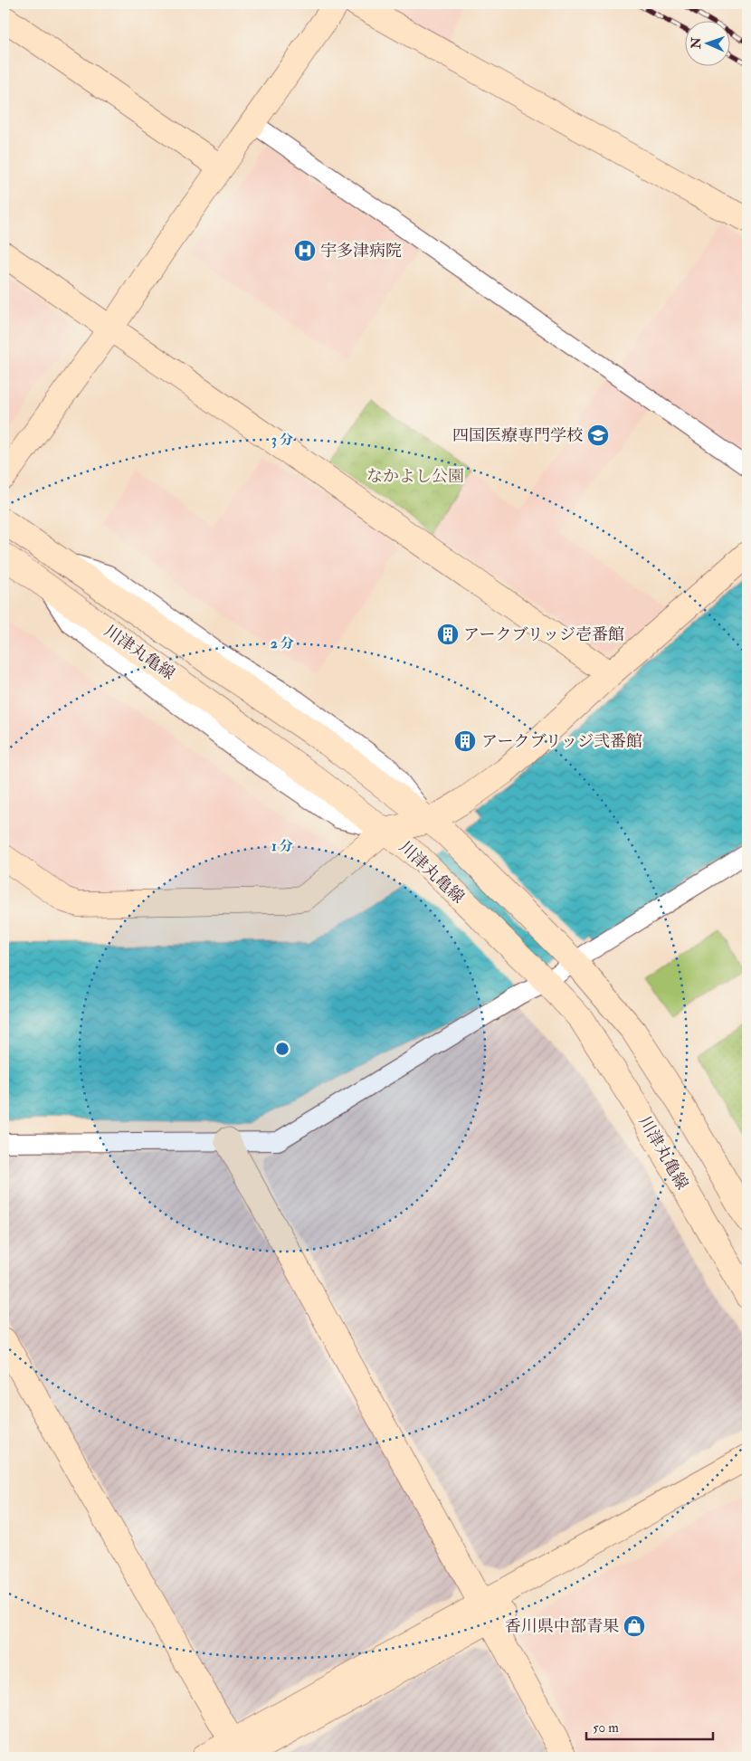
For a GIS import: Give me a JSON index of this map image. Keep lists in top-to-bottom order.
{
  "streets": {
    "street": ["川津丸亀線"]
  },
  "parks": ["なかよし公園"],
  "places": {
    "hospital": ["宇多津病院"],
    "school or university": ["四国医療専門学校"],
    "building": ["アークブリッジ壱番館", "アークブリッジ弐番館"],
    "shop": ["香川県中部青果"]
  },
  "scale_bar": "50 m",
  "north": "left",
  "rings": ["3 分", "2 分", "1 分"]
}
